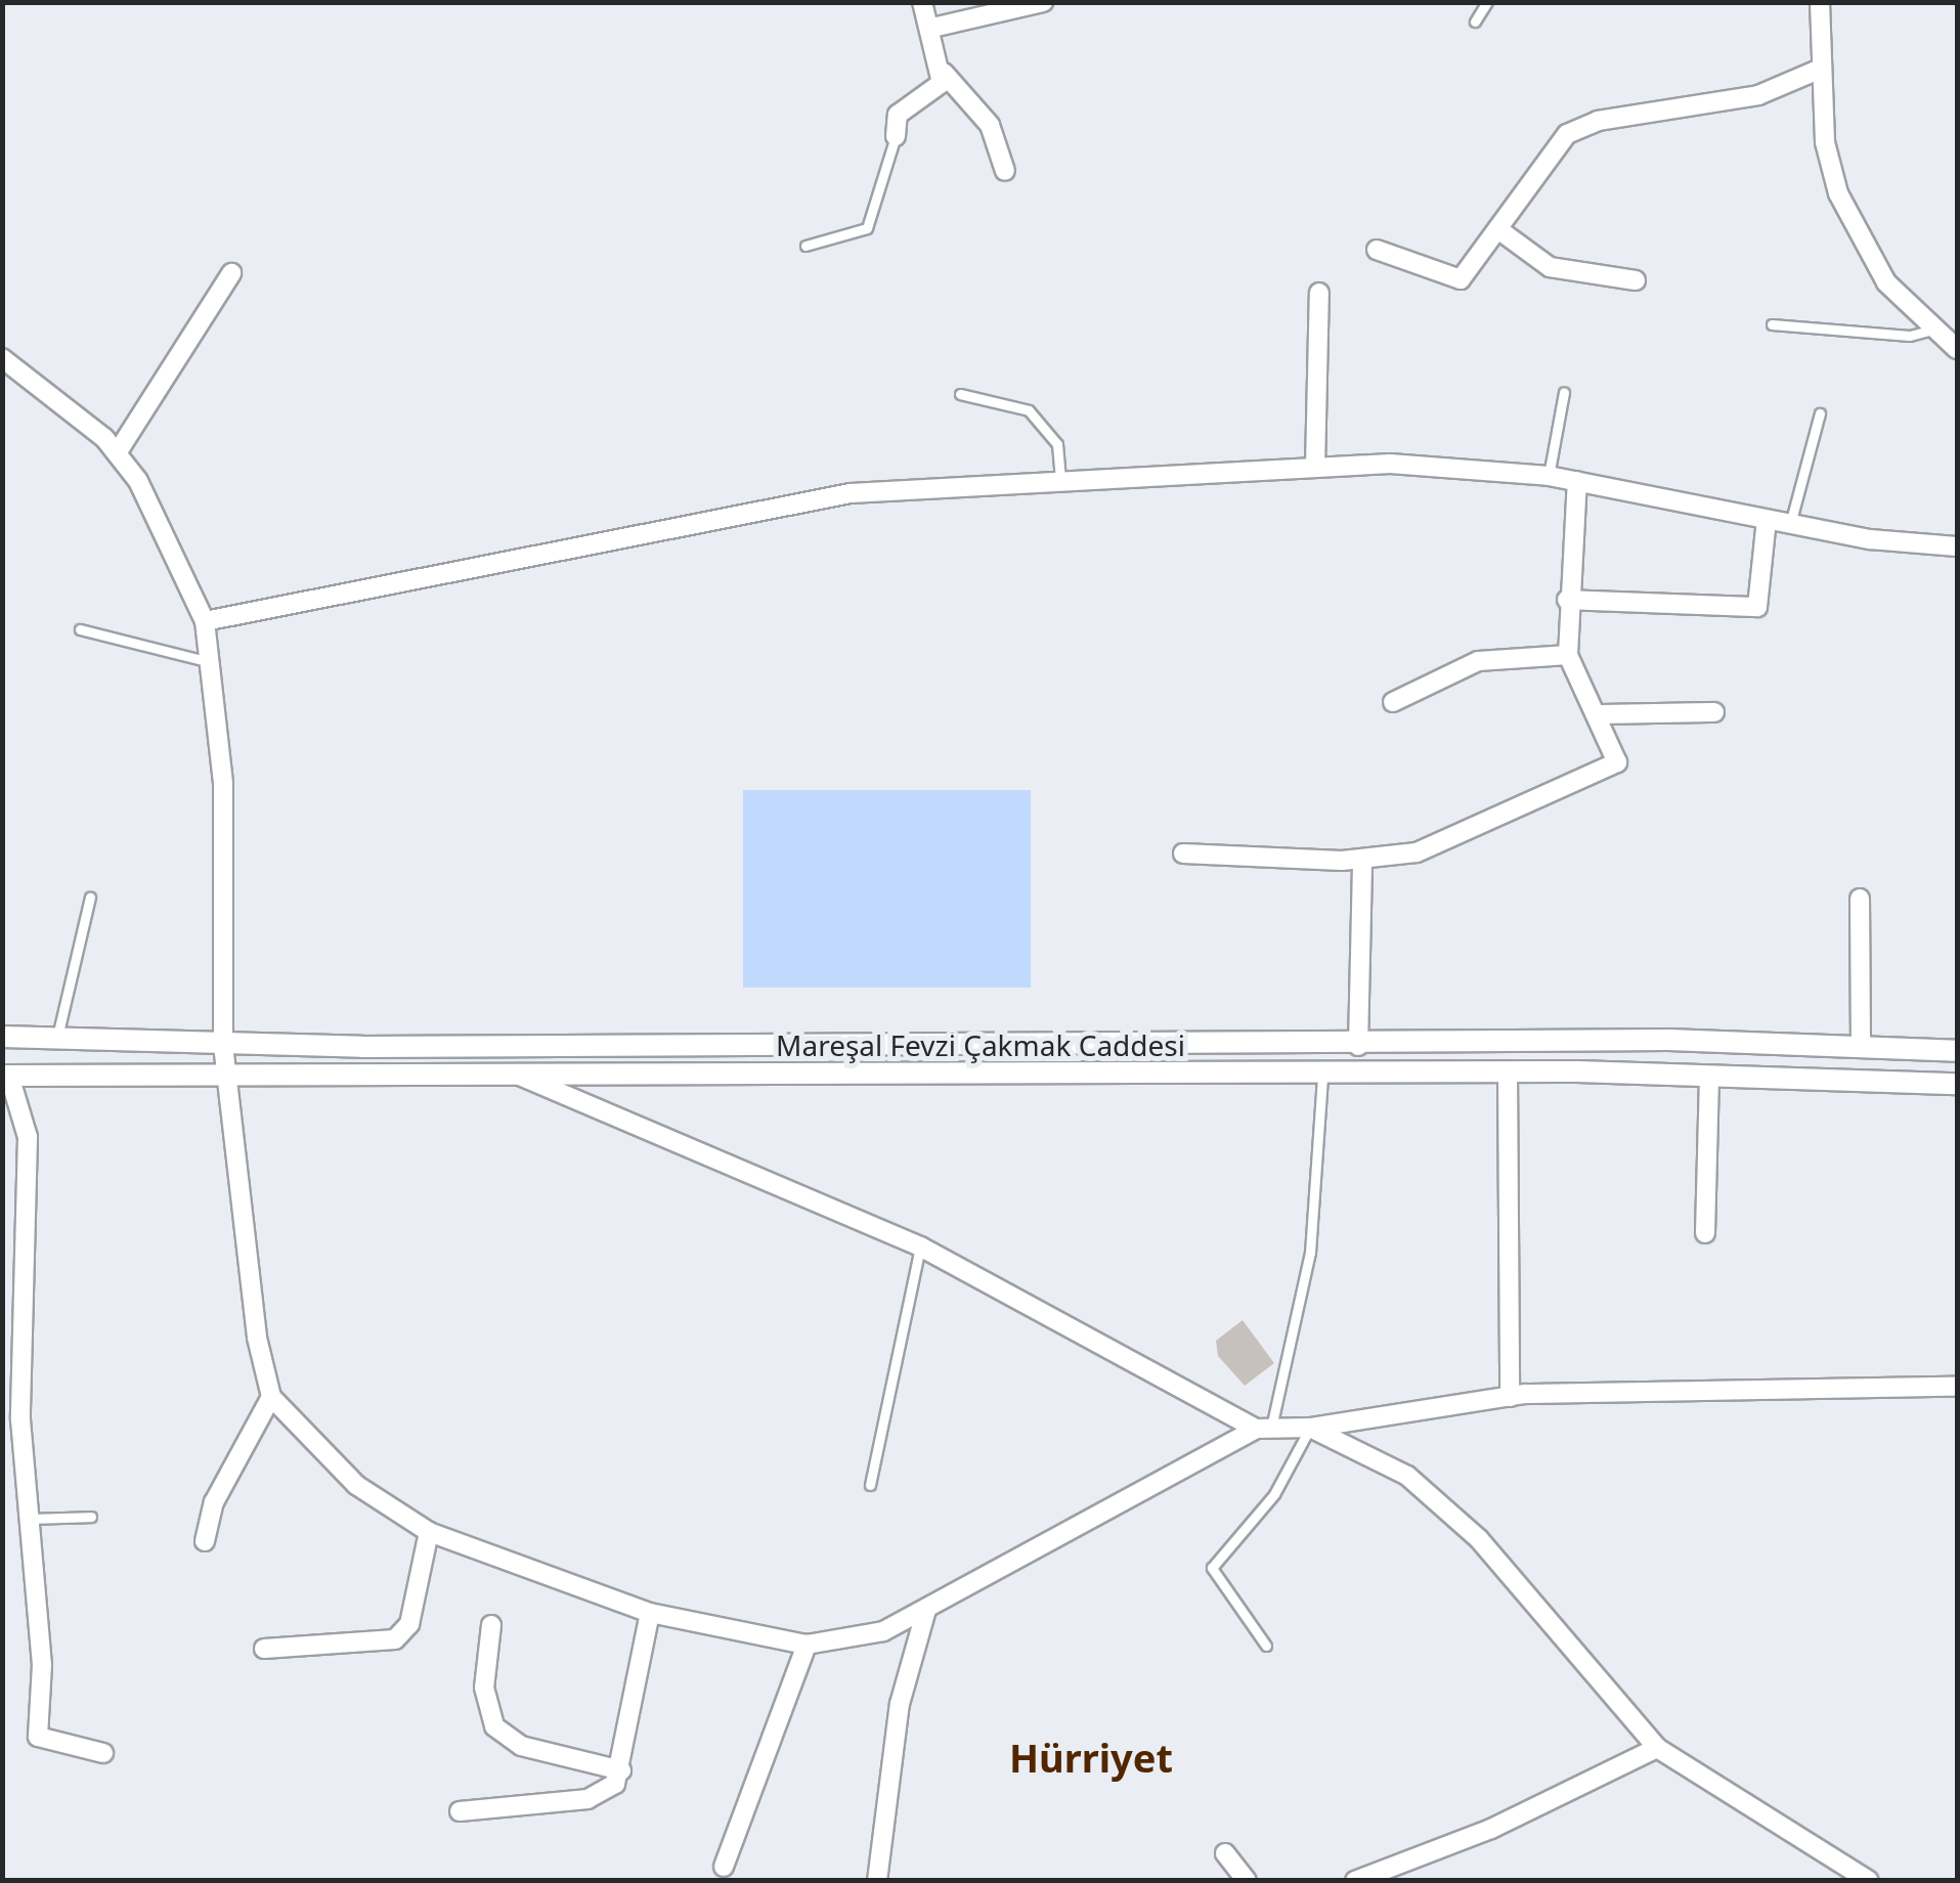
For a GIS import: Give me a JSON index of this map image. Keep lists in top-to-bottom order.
{
  "streets": {
    "street": ["Mareşal Fevzi Çakmak Caddesi"]
  },
  "districts": ["Hürriyet"]
}
